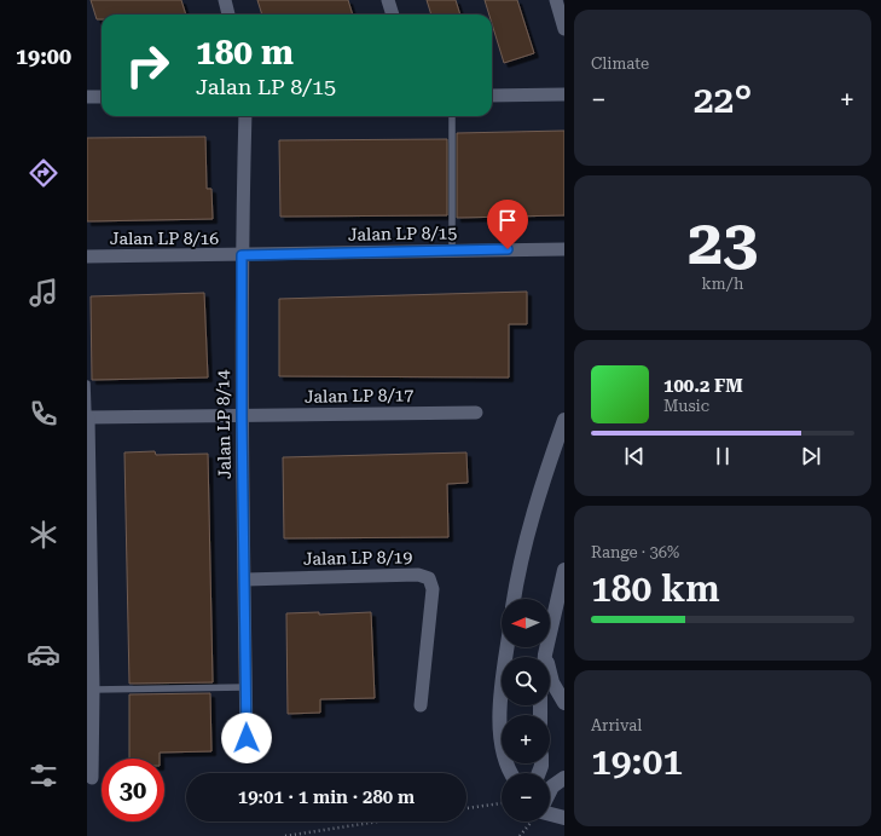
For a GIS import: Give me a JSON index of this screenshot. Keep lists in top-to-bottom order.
{
  "streets": {
    "street": [
      "Jalan LP 8/15",
      "Jalan LP 8/16",
      "Jalan LP 8/17",
      "Jalan LP 8/14",
      "Jalan LP 8/19"
    ]
  },
  "crossings": [
    ["Jalan LP 8/15", "Jalan LP 8/16"],
    ["Jalan LP 8/15", "Jalan LP 8/14"],
    ["Jalan LP 8/16", "Jalan LP 8/14"],
    ["Jalan LP 8/17", "Jalan LP 8/14"],
    ["Jalan LP 8/14", "Jalan LP 8/19"]
  ],
  "north": "left",
  "page": {
    "tabs": "19:00",
    "tile": [
      "Climate",
      ["23", "km/h"],
      ["Range · 36%", "180 km"],
      ["Arrival", "19:01"]
    ],
    "turn": ["180 m", "Jalan LP 8/15"],
    "heat": ["−", "22°", "+"],
    "song": ["100.2 FM", "Music"],
    "map_buttons": ["+", "−"],
    "limit": "30",
    "trip": "19:01 · 1 min · 280 m"
  }
}
